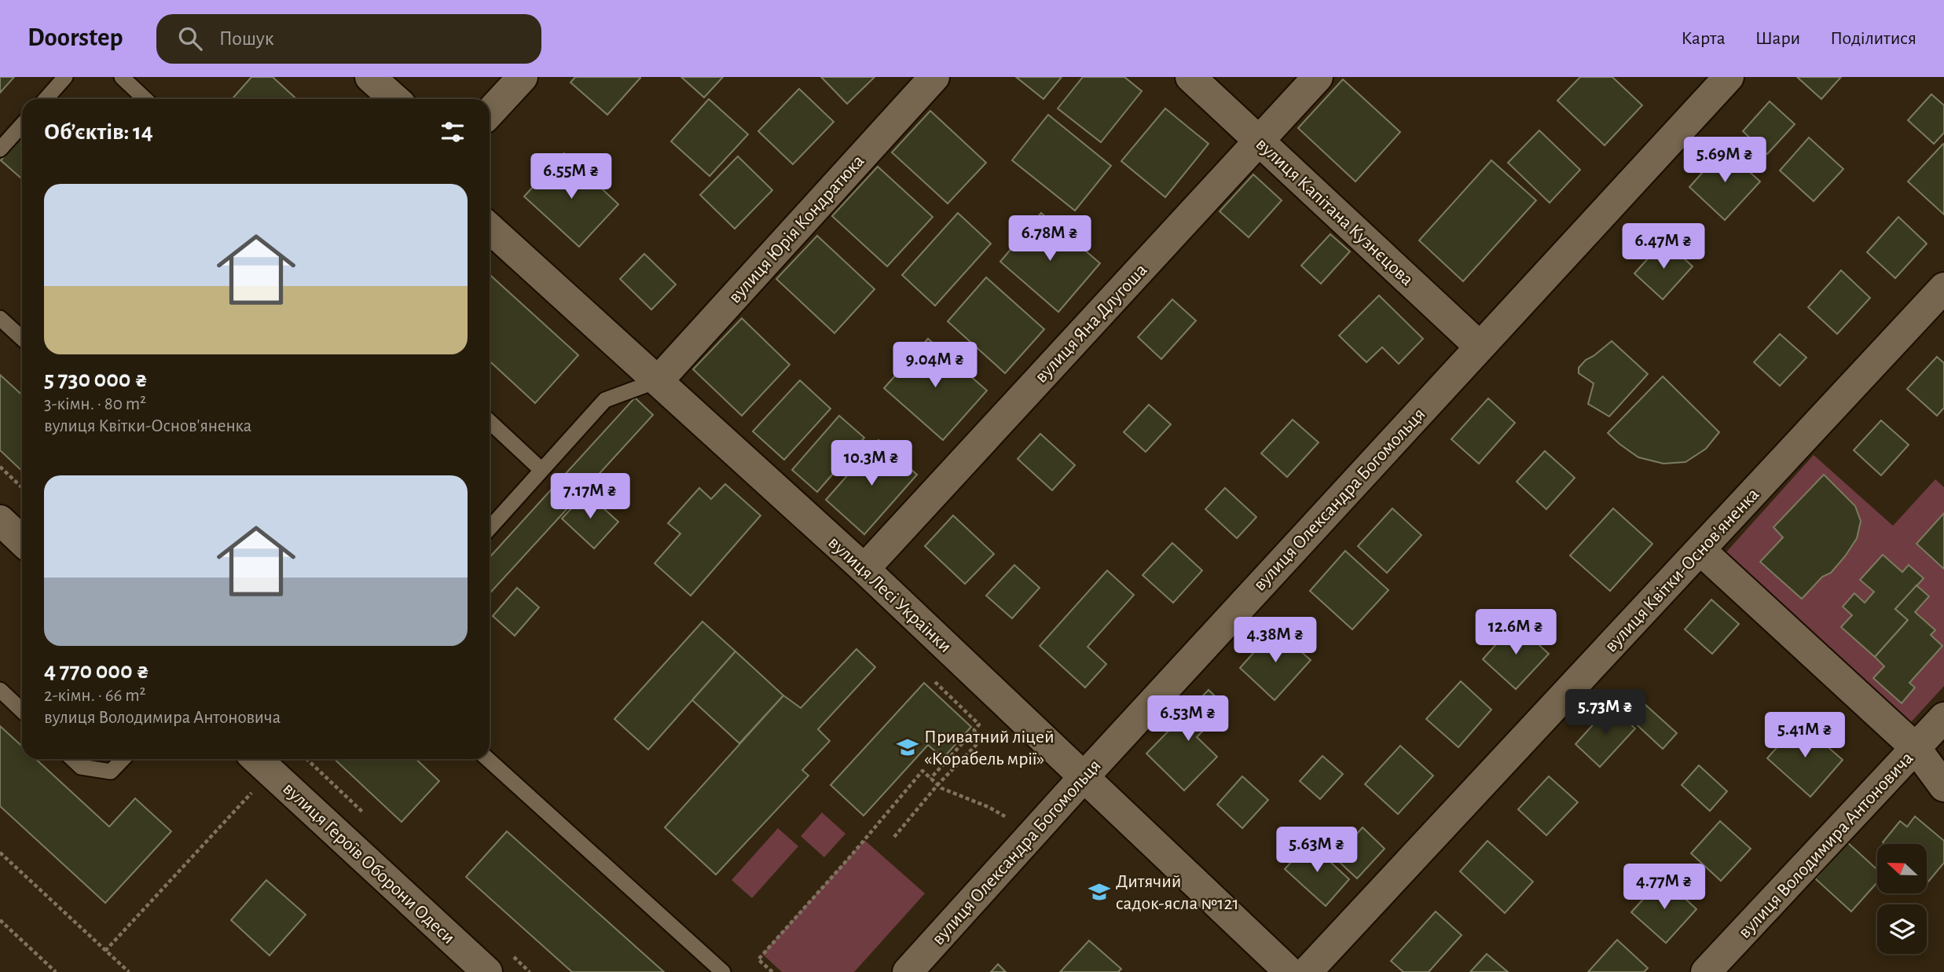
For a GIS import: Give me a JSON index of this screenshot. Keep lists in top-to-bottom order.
{
  "streets": {
    "street": [
      "вулиця Капітана Кузнєцова",
      "вулиця Юрія Кондратюка",
      "вулиця Яна Длугоша",
      "вулиця Олександра Богомольця",
      "вулиця Квітки-Основ'яненка",
      "вулиця Лесі Українки",
      "вулиця Володимира Антоновича",
      "вулиця Героїв Оборони Одеси"
    ]
  },
  "crossings": [
    ["вулиця Капітана Кузнєцова", "вулиця Яна Длугоша"],
    ["вулиця Капітана Кузнєцова", "вулиця Олександра Богомольця"],
    ["вулиця Юрія Кондратюка", "вулиця Лесі Українки"],
    ["вулиця Яна Длугоша", "вулиця Лесі Українки"],
    ["вулиця Олександра Богомольця", "вулиця Лесі Українки"]
  ],
  "places": {
    "school or university": ["Приватний ліцей «Корабель мрії»", "Дитячий садок-ясла №121"]
  },
  "north": "left",
  "page": {
    "header": "Doorstep",
    "search": "Пошук",
    "nav": ["Карта", "Шари", "Поділитися"],
    "heading": "Об’єктів: 14",
    "price": [
      "5.69M ₴",
      "6.55M ₴",
      "6.78M ₴",
      "6.47M ₴",
      "9.04M ₴",
      "10.3M ₴",
      "7.17M ₴",
      "12.6M ₴",
      "4.38M ₴",
      "5.73M ₴",
      "6.53M ₴",
      "5.41M ₴",
      "5.63M ₴",
      "4.77M ₴"
    ],
    "list": [
      {
        "name": "5 730 000 ₴",
        "note": "3-кімн. · 80 m² · вулиця Квітки-Основ'яненка"
      },
      {
        "name": "4 770 000 ₴",
        "note": "2-кімн. · 66 m² · вулиця Володимира Антоновича"
      }
    ]
  }
}
